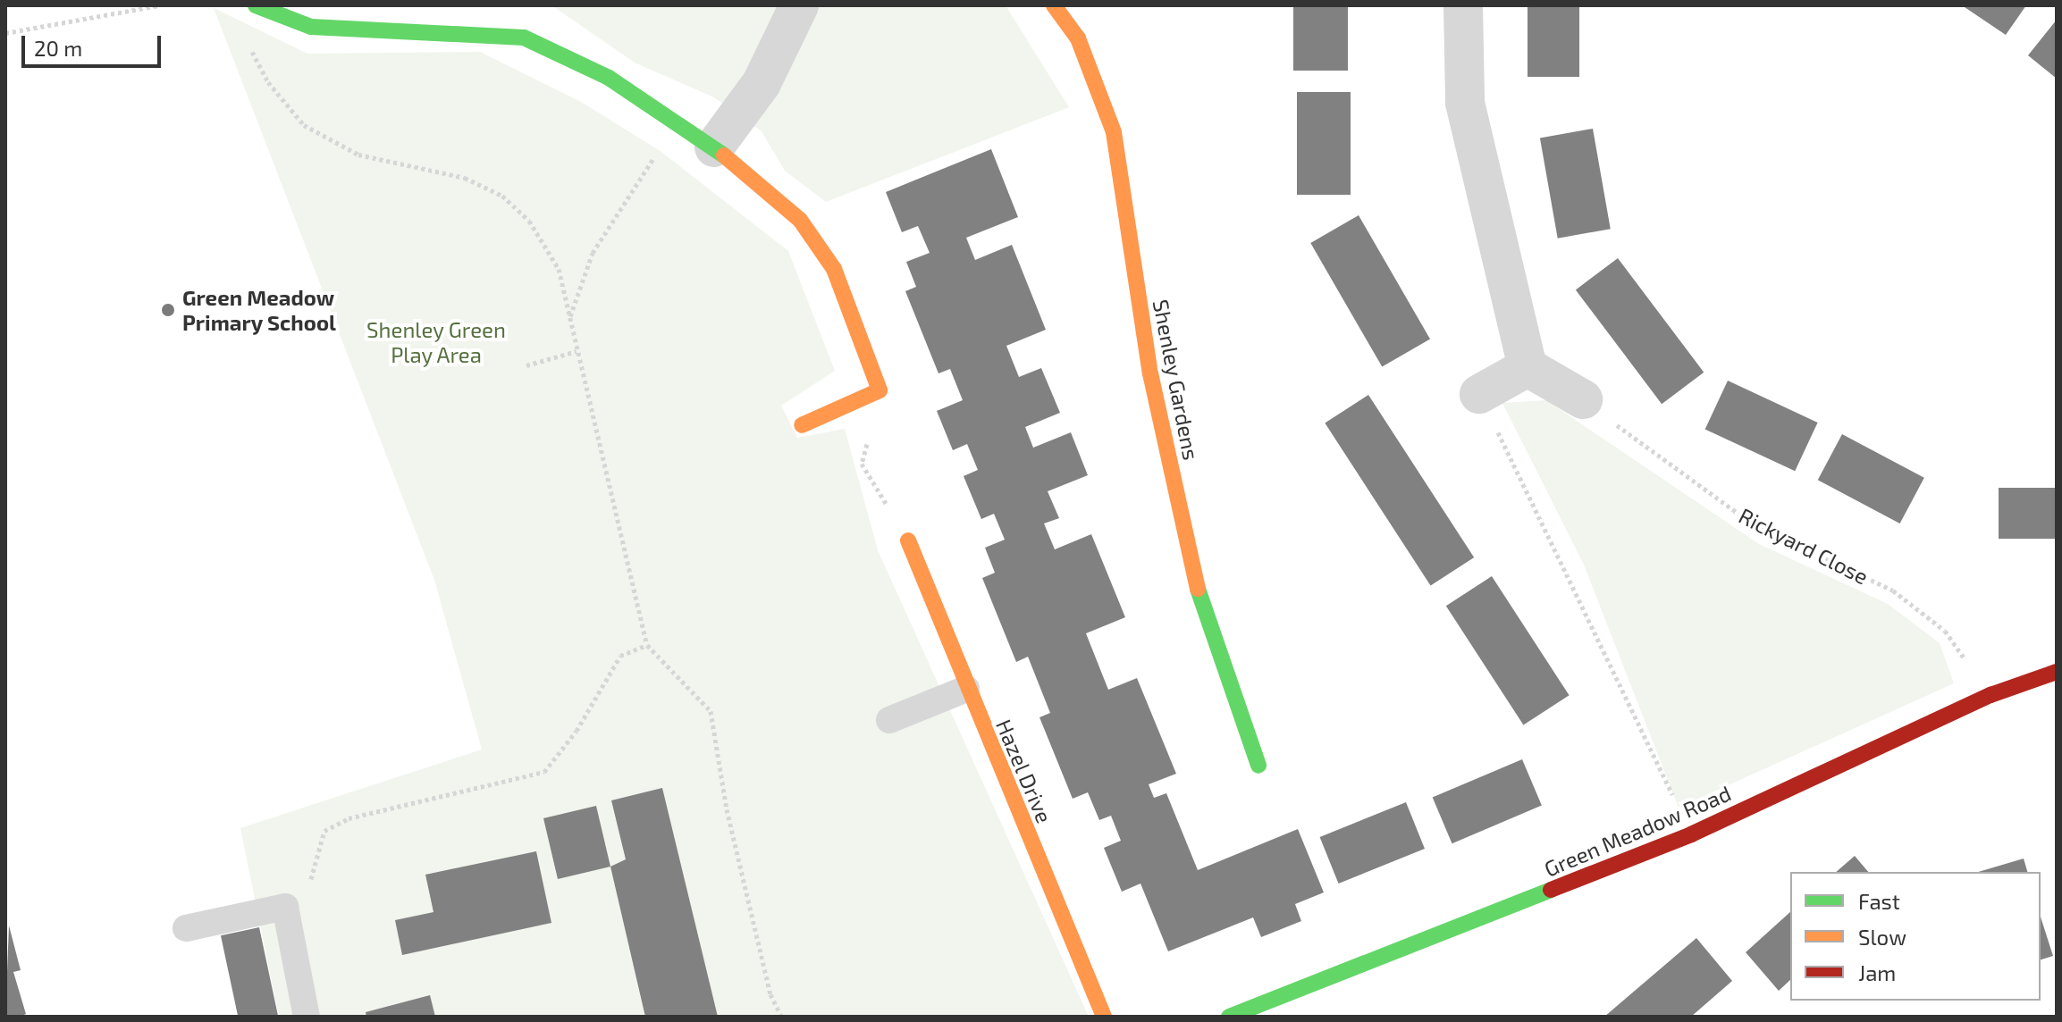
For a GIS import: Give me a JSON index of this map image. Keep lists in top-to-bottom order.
{
  "streets": {
    "street": ["Shenley Gardens", "Hazel Drive", "Green Meadow Road"],
    "path": ["Rickyard Close"]
  },
  "crossings": [
    ["Rickyard Close", "Green Meadow Road"]
  ],
  "parks": ["Shenley Green Play Area"],
  "places": ["Green Meadow Primary School"],
  "legend": ["Fast", "Slow", "Jam"],
  "scale_bar": "20 m"
}
